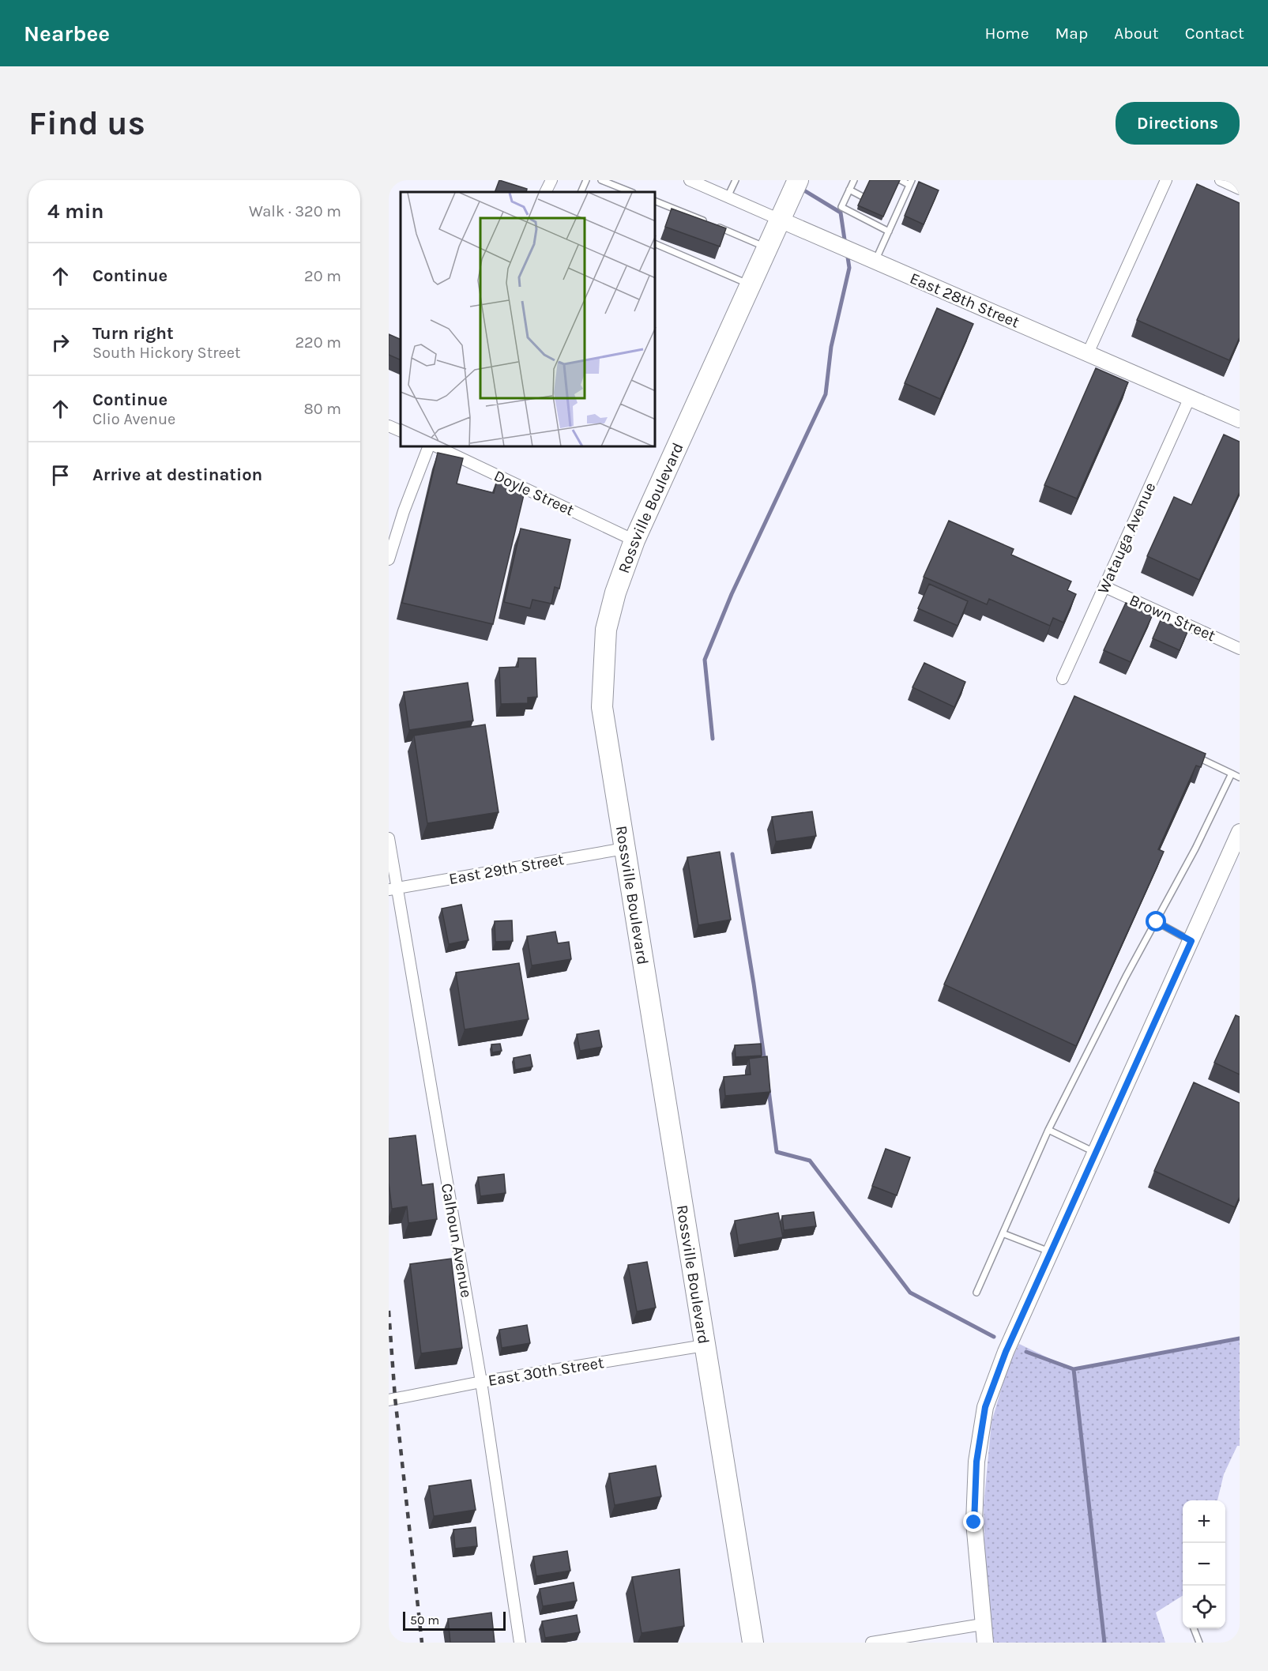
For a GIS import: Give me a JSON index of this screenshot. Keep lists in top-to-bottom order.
{
  "streets": {
    "highway": ["Rossville Boulevard"],
    "street": [
      "East 28th Street",
      "Doyle Street",
      "Watauga Avenue",
      "Brown Street",
      "East 29th Street",
      "Calhoun Avenue",
      "East 30th Street"
    ]
  },
  "crossings": [
    ["East 28th Street", "Rossville Boulevard"],
    ["East 28th Street", "Watauga Avenue"],
    ["Doyle Street", "Rossville Boulevard"],
    ["Rossville Boulevard", "East 29th Street"],
    ["Rossville Boulevard", "East 30th Street"],
    ["Watauga Avenue", "Brown Street"],
    ["East 29th Street", "Calhoun Avenue"],
    ["Calhoun Avenue", "East 30th Street"]
  ],
  "scale_bar": "50 m",
  "page": {
    "header": "Nearbee",
    "nav": [
      "Home",
      "Map",
      "About",
      "Contact"
    ],
    "buttons": "Directions",
    "title": "Find us",
    "heading": ["4 min", "Walk · 320 m"],
    "list": [
      ["Continue", "20 m"],
      ["Turn right", "South Hickory Street", "220 m"],
      ["Continue", "Clio Avenue", "80 m"],
      "Arrive at destination"
    ],
    "map_buttons": ["+", "−"],
    "scale": "50 m"
  }
}
